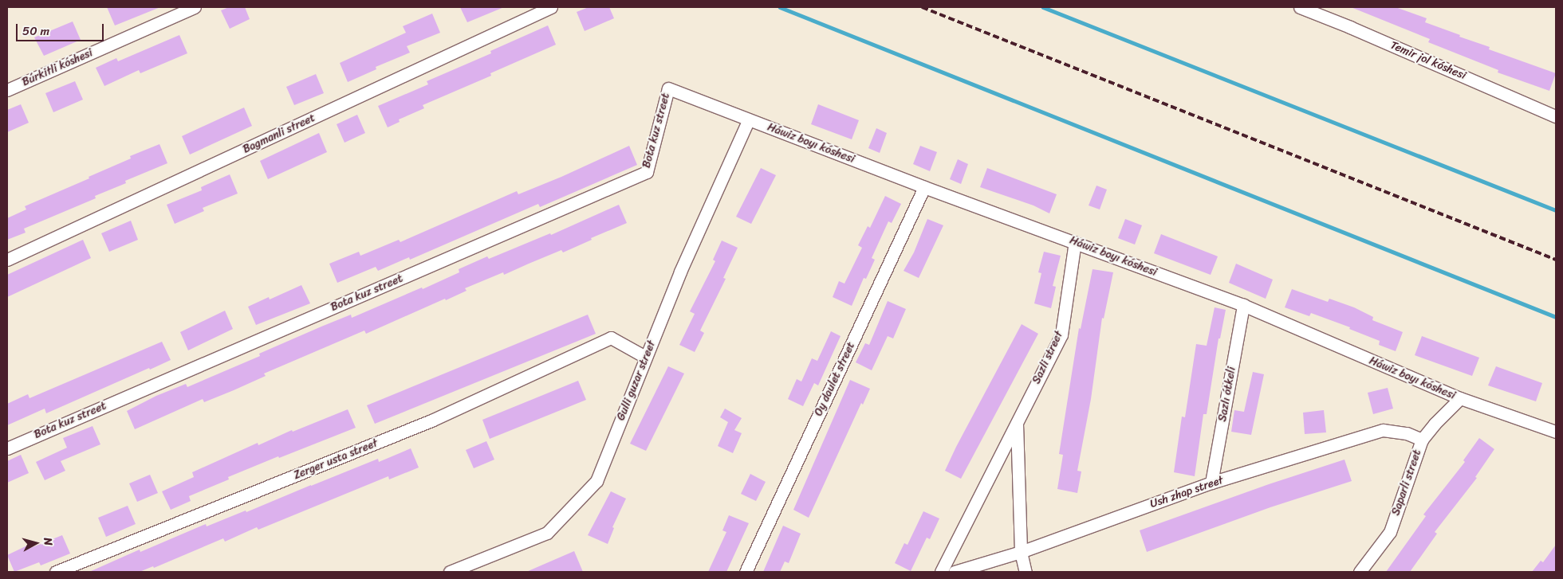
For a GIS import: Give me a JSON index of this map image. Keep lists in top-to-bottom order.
{
  "streets": {
    "street": [
      "Temir jol kóshesi",
      "Búrkitli kóshesi",
      "Bota kuz street",
      "Bagmanli street",
      "Háwiz boyı kóshesi",
      "Sazli street",
      "Oy daulet street",
      "Gulli guzar street",
      "Sazlı ótkeli",
      "Zerger usta street",
      "Saparli street",
      "Ush zhap street"
    ]
  },
  "crossings": [
    ["Bota kuz street", "Háwiz boyı kóshesi"],
    ["Háwiz boyı kóshesi", "Sazli street"],
    ["Háwiz boyı kóshesi", "Oy daulet street"],
    ["Háwiz boyı kóshesi", "Gulli guzar street"],
    ["Háwiz boyı kóshesi", "Sazlı ótkeli"],
    ["Háwiz boyı kóshesi", "Saparli street"],
    ["Sazli street", "Ush zhap street"],
    ["Gulli guzar street", "Zerger usta street"],
    ["Sazlı ótkeli", "Ush zhap street"],
    ["Saparli street", "Ush zhap street"]
  ],
  "scale_bar": "50 m",
  "north": "right"
}
